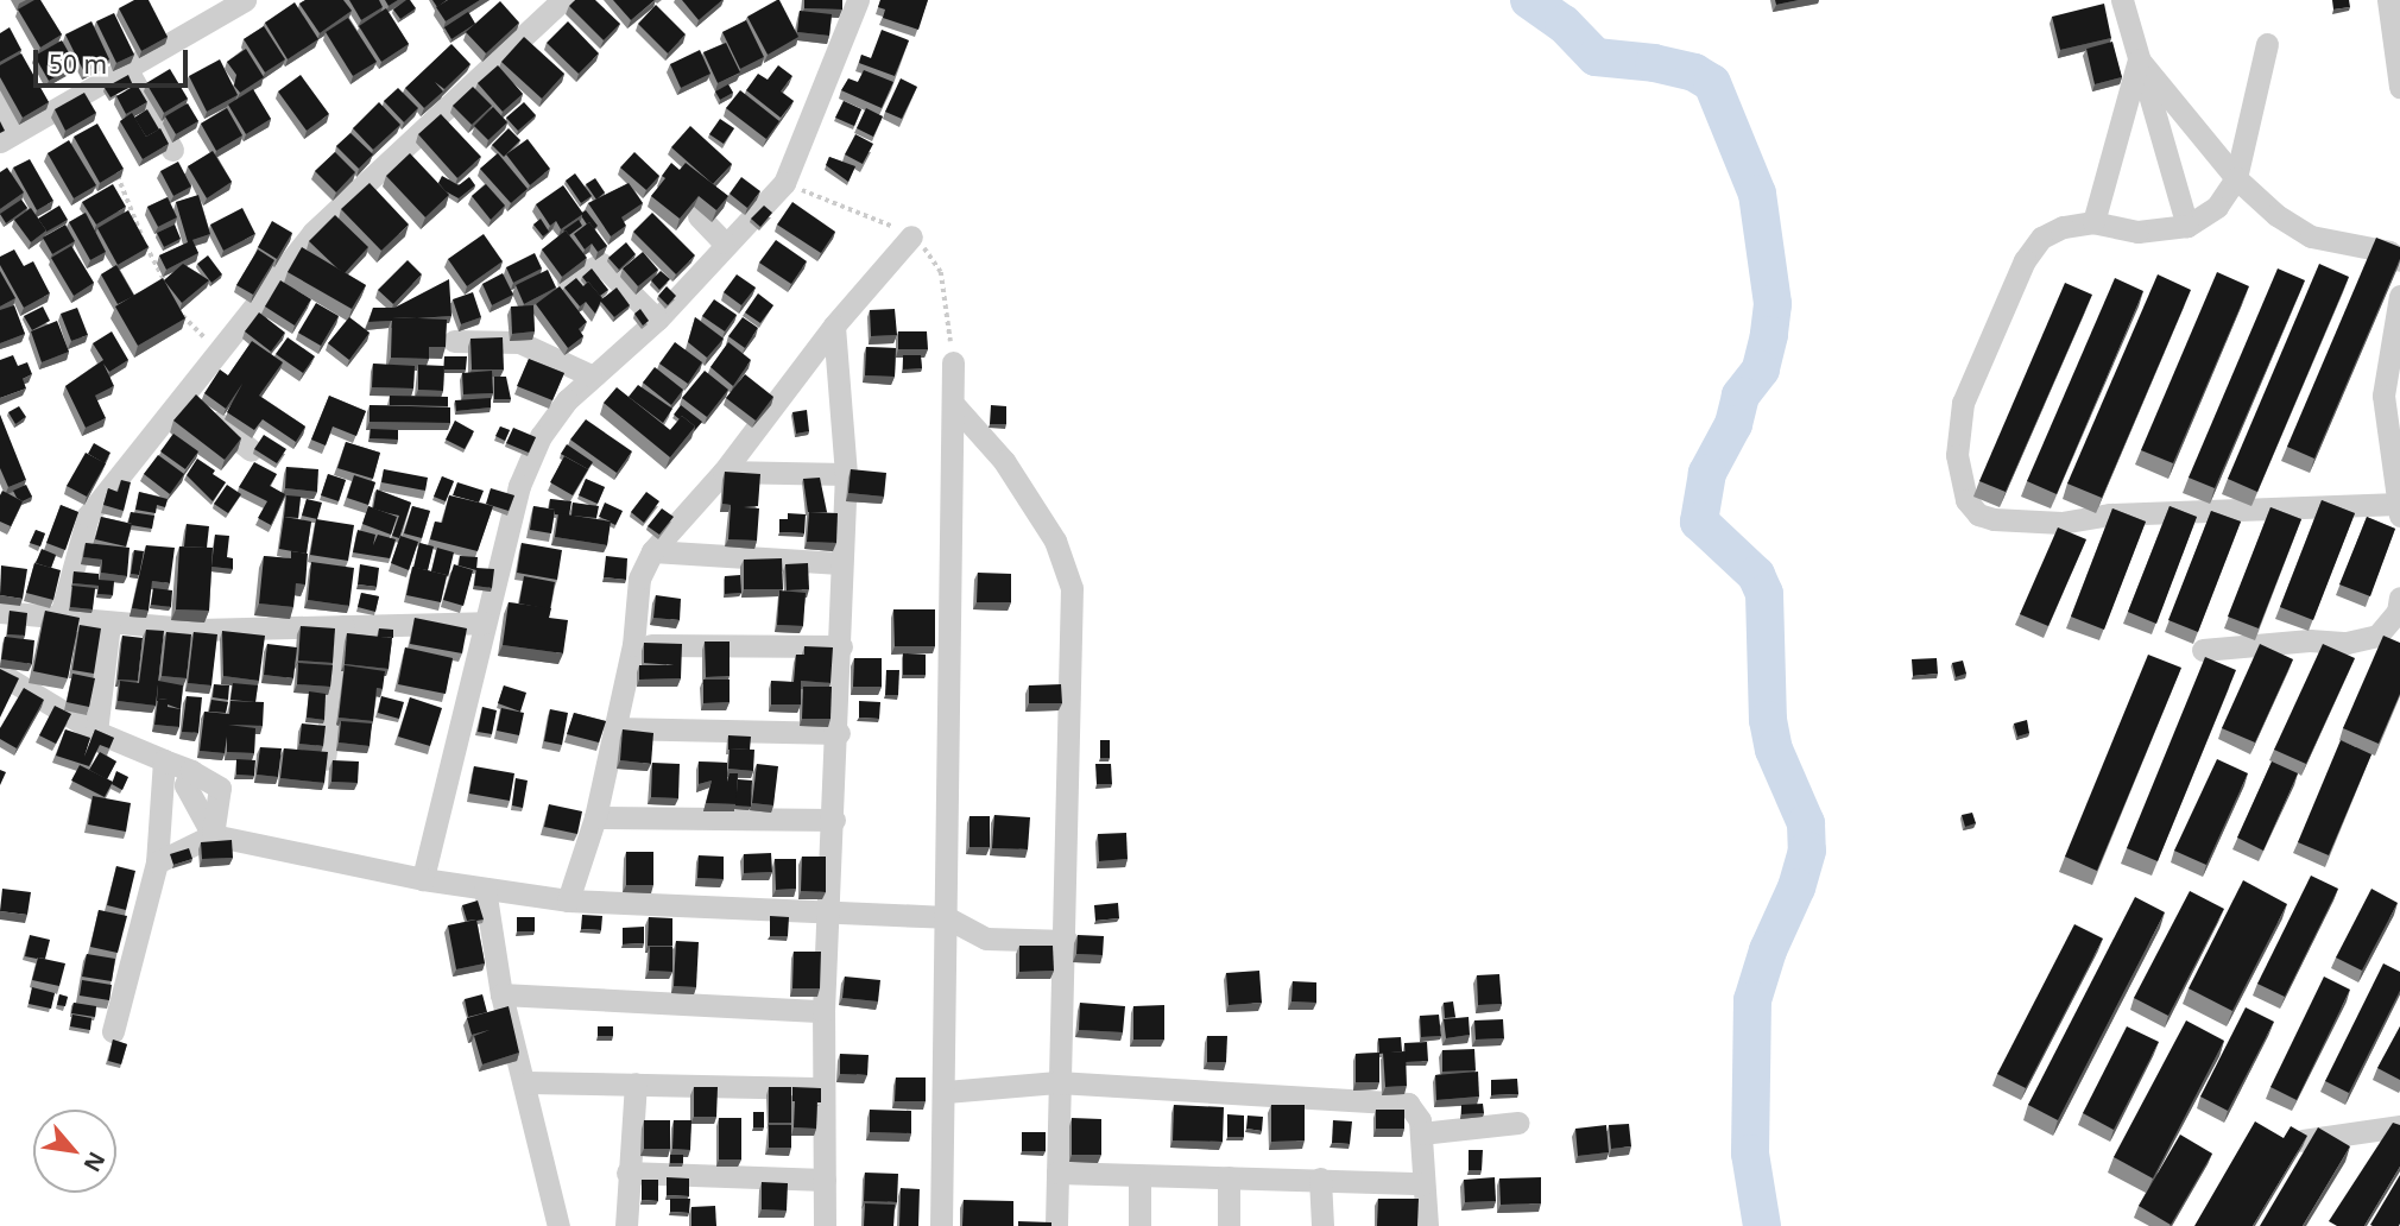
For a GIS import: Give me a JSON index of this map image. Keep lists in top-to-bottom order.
{
  "scale_bar": "50 m",
  "north": "bottom right"
}
